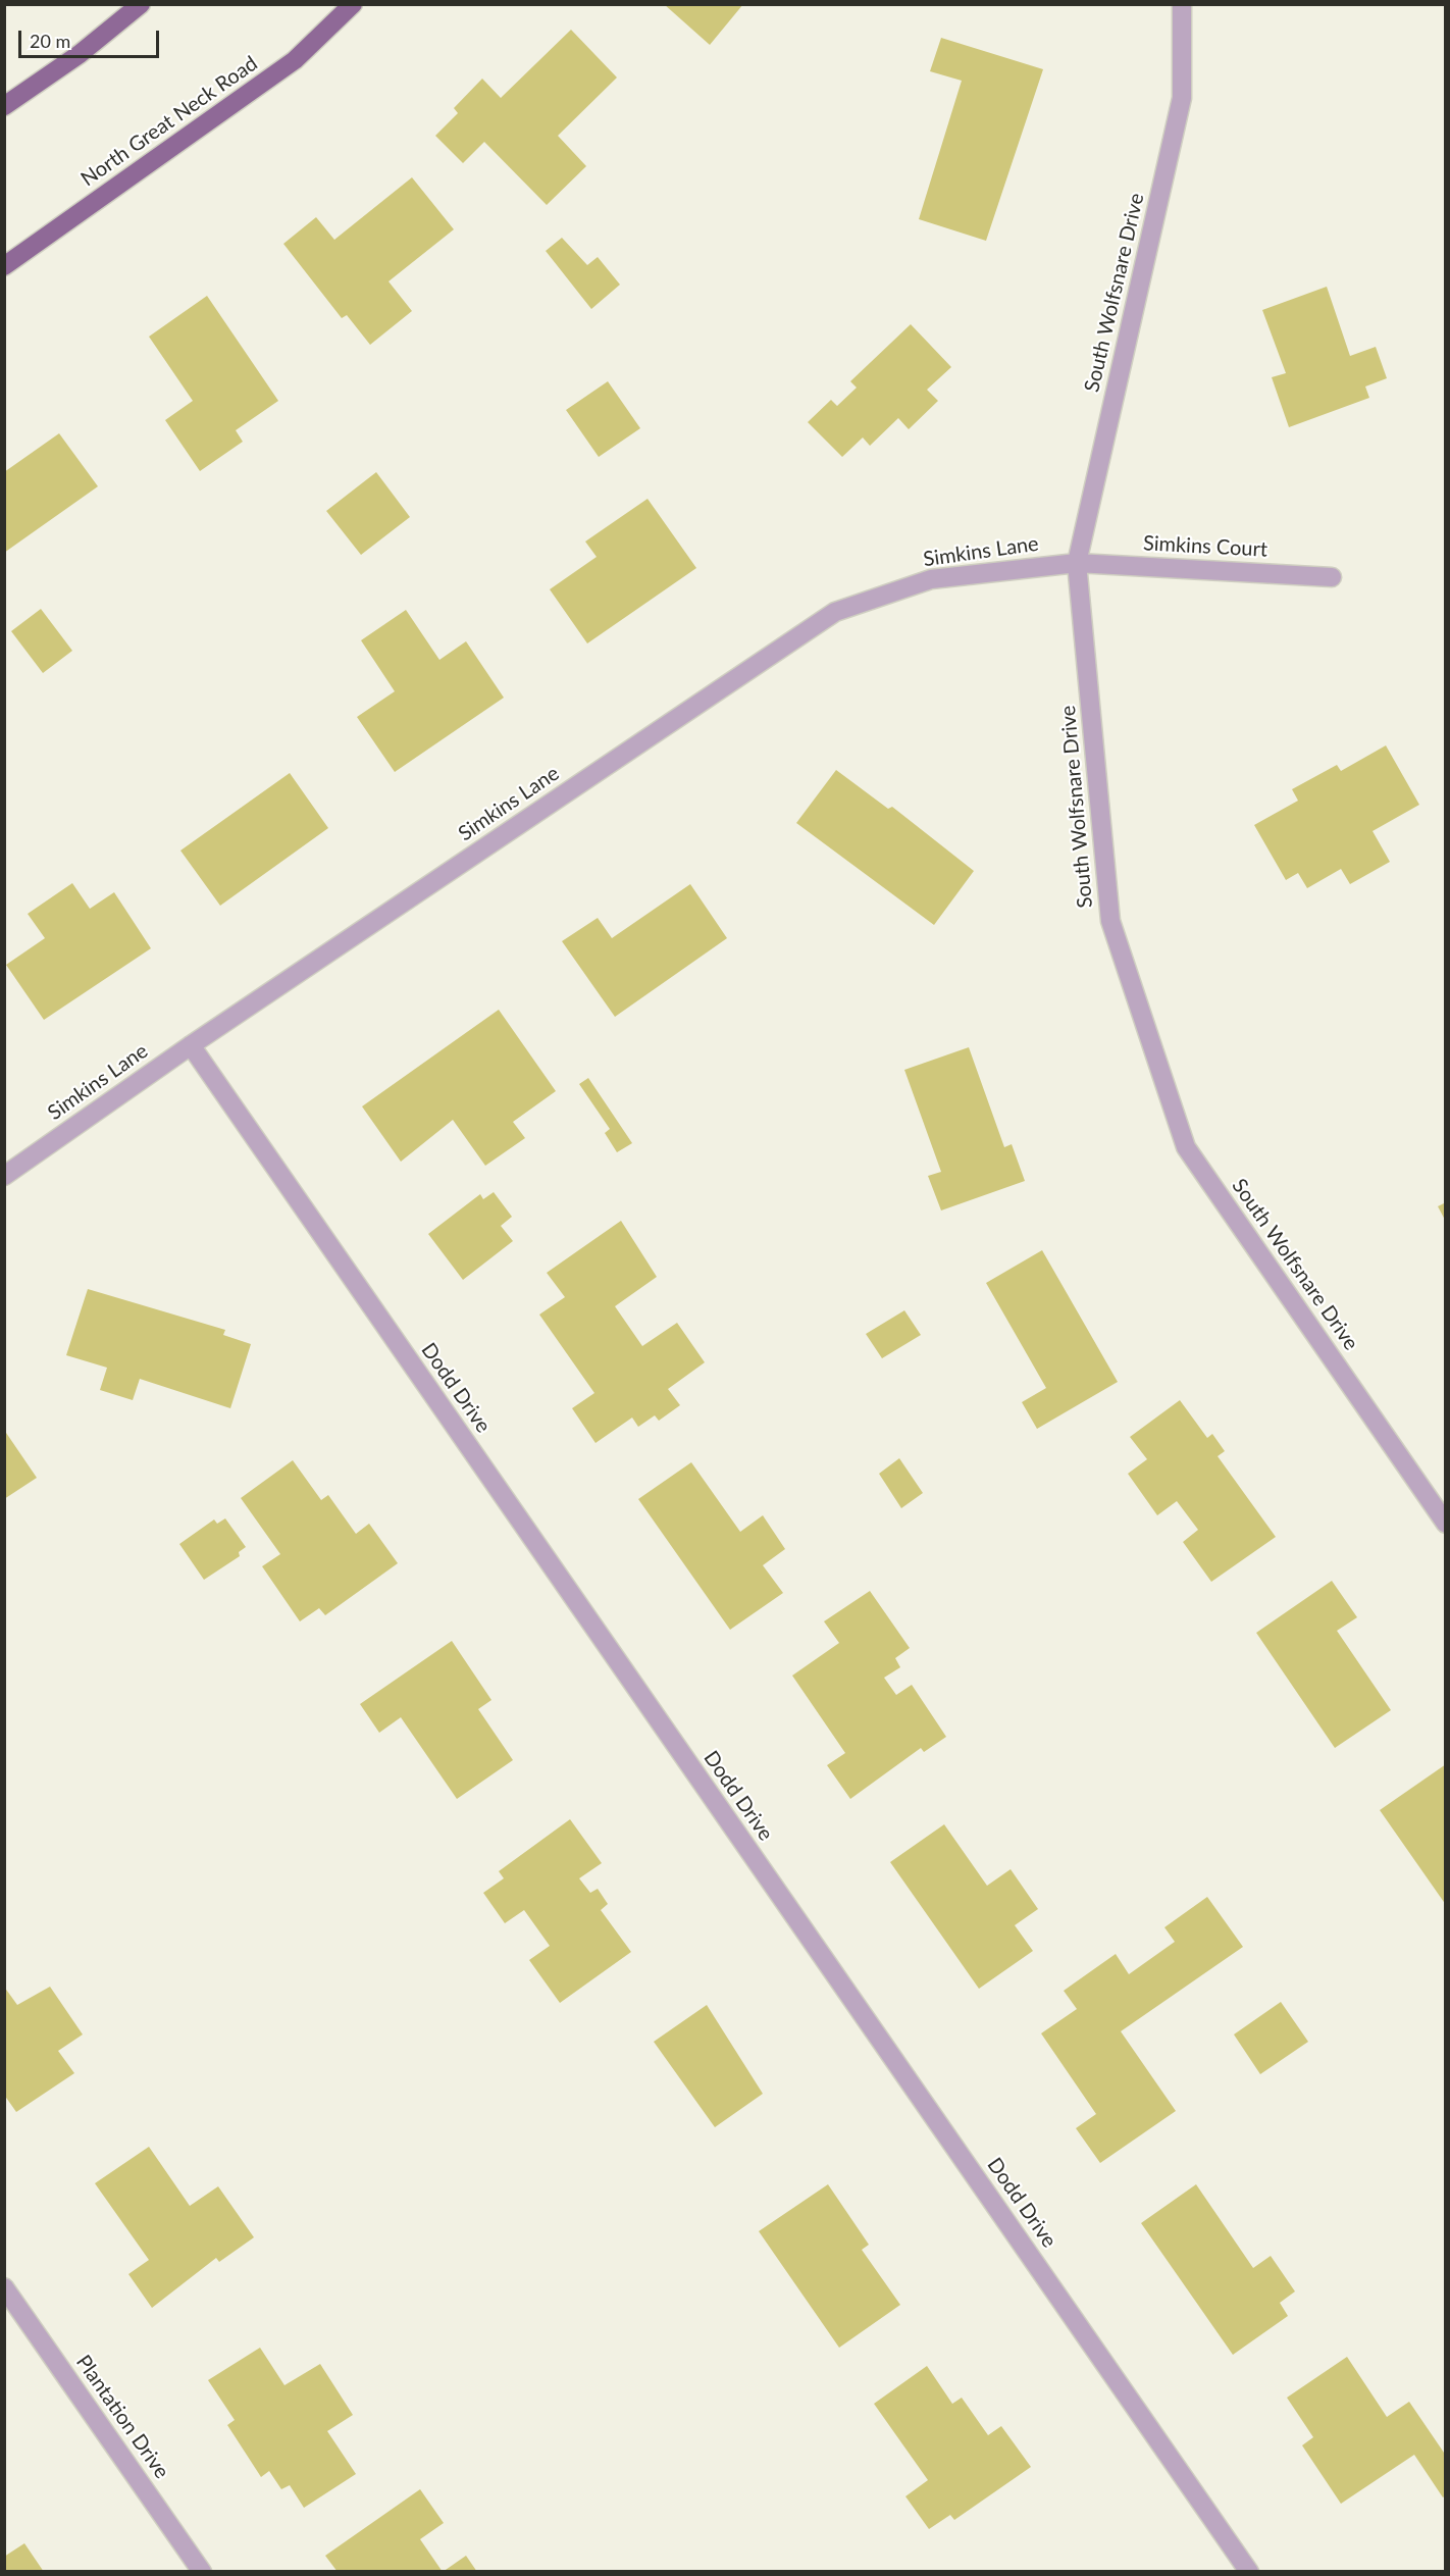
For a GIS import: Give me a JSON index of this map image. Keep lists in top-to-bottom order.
{
  "streets": {
    "main road": ["North Great Neck Road"],
    "street": [
      "South Wolfsnare Drive",
      "Simkins Court",
      "Simkins Lane",
      "Dodd Drive",
      "Plantation Drive"
    ]
  },
  "crossings": [
    ["South Wolfsnare Drive", "Simkins Court"],
    ["South Wolfsnare Drive", "Simkins Lane"],
    ["Simkins Court", "Simkins Lane"],
    ["Simkins Lane", "Dodd Drive"]
  ],
  "scale_bar": "20 m"
}
